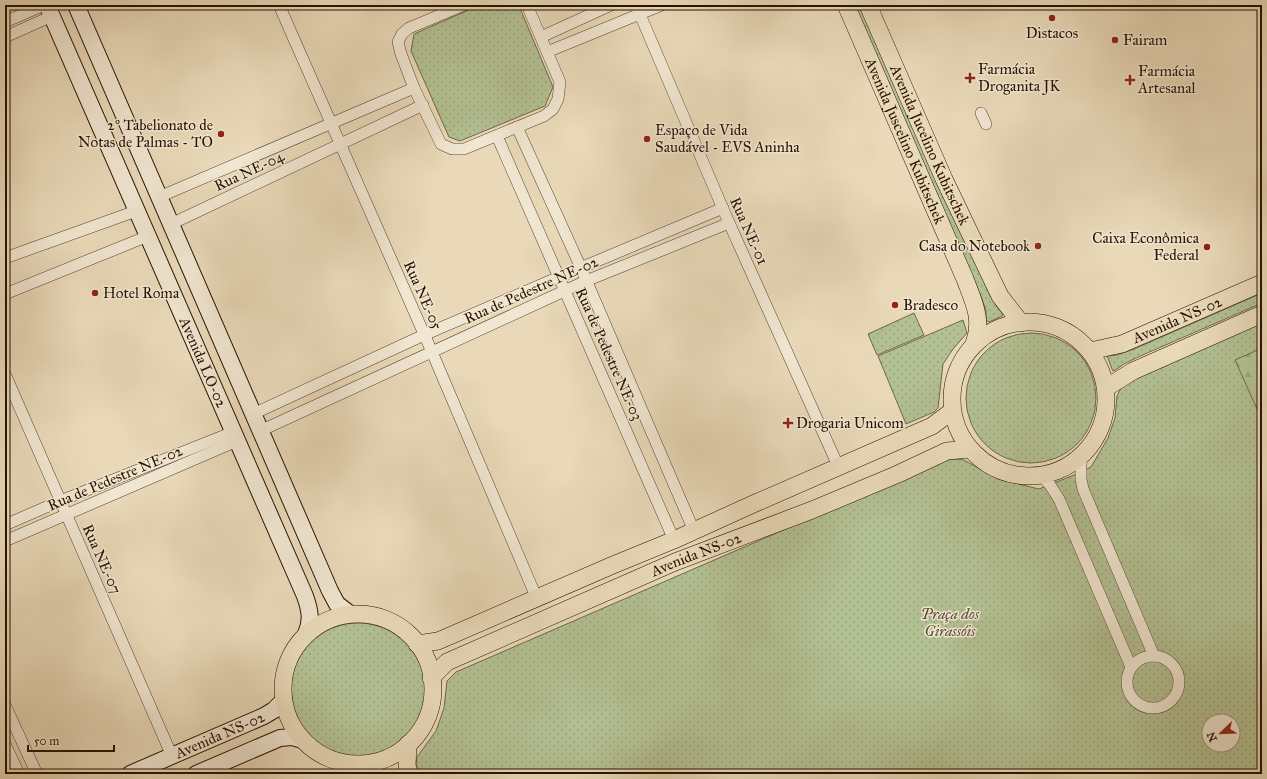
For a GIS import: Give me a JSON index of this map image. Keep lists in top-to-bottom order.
{
  "streets": {
    "main road": ["Avenida Juscelino Kubitschek", "Avenida Jucelino Kubitschek", "Avenida NS-02"],
    "street": [
      "Rua NE-04",
      "Rua NE-01",
      "Rua de Pedestre NE-02",
      "Rua NE-05",
      "Rua de Pedestre NE-03",
      "Avenida LO-02",
      "Rua NE-07"
    ]
  },
  "crossings": [
    ["Rua NE-04", "Rua NE-05"],
    ["Rua NE-04", "Avenida LO-02"],
    ["Rua NE-01", "Rua de Pedestre NE-02"],
    ["Rua NE-01", "Avenida NS-02"],
    ["Rua de Pedestre NE-02", "Rua NE-05"],
    ["Rua de Pedestre NE-02", "Rua de Pedestre NE-03"],
    ["Rua de Pedestre NE-02", "Avenida LO-02"],
    ["Rua de Pedestre NE-02", "Rua NE-07"],
    ["Rua NE-05", "Avenida NS-02"],
    ["Avenida NS-02", "Rua de Pedestre NE-03"],
    ["Avenida NS-02", "Avenida LO-02"],
    ["Avenida NS-02", "Rua NE-07"]
  ],
  "parks": ["Praça dos Girassóis"],
  "places": {
    "other": [
      "Distacos",
      "Fairam",
      "2º Tabelionato de Notas de Palmas - TO",
      "Espaço de Vida Saudável - EVS Aninha",
      "Casa do Notebook",
      "Caixa Econômica Federal",
      "Hotel Roma",
      "Bradesco"
    ],
    "health": ["Farmácia Droganita JK", "Farmácia Artesanal", "Drogaria Unicom"]
  },
  "scale_bar": "50 m",
  "north": "bottom left"
}
